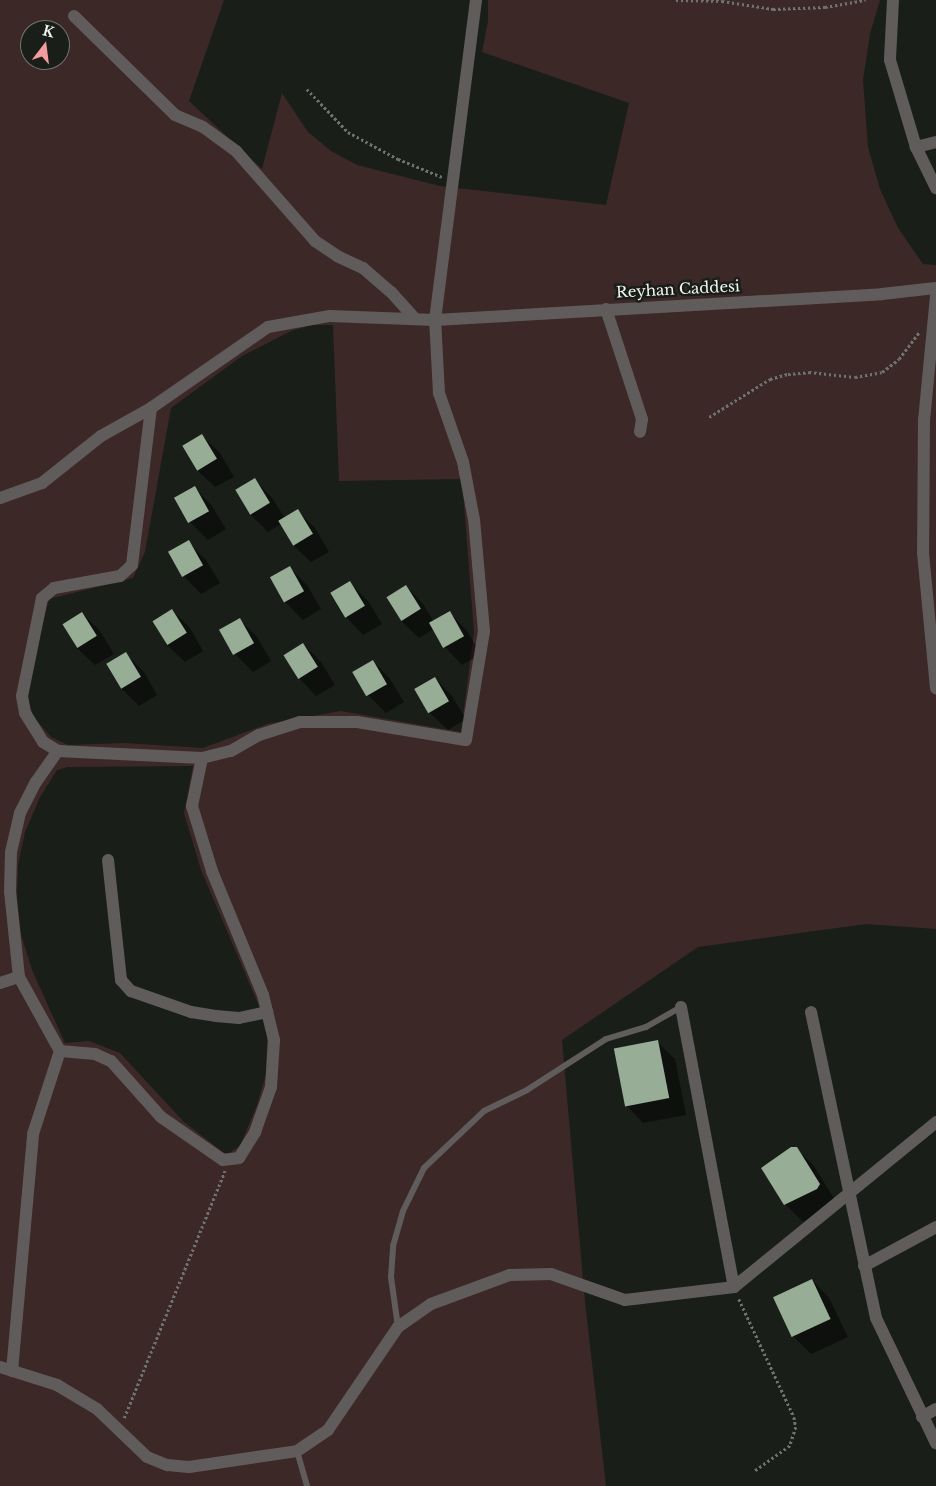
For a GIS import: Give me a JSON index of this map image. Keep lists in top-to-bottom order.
{
  "streets": {
    "street": ["Reyhan Caddesi"]
  },
  "north": "top"
}
